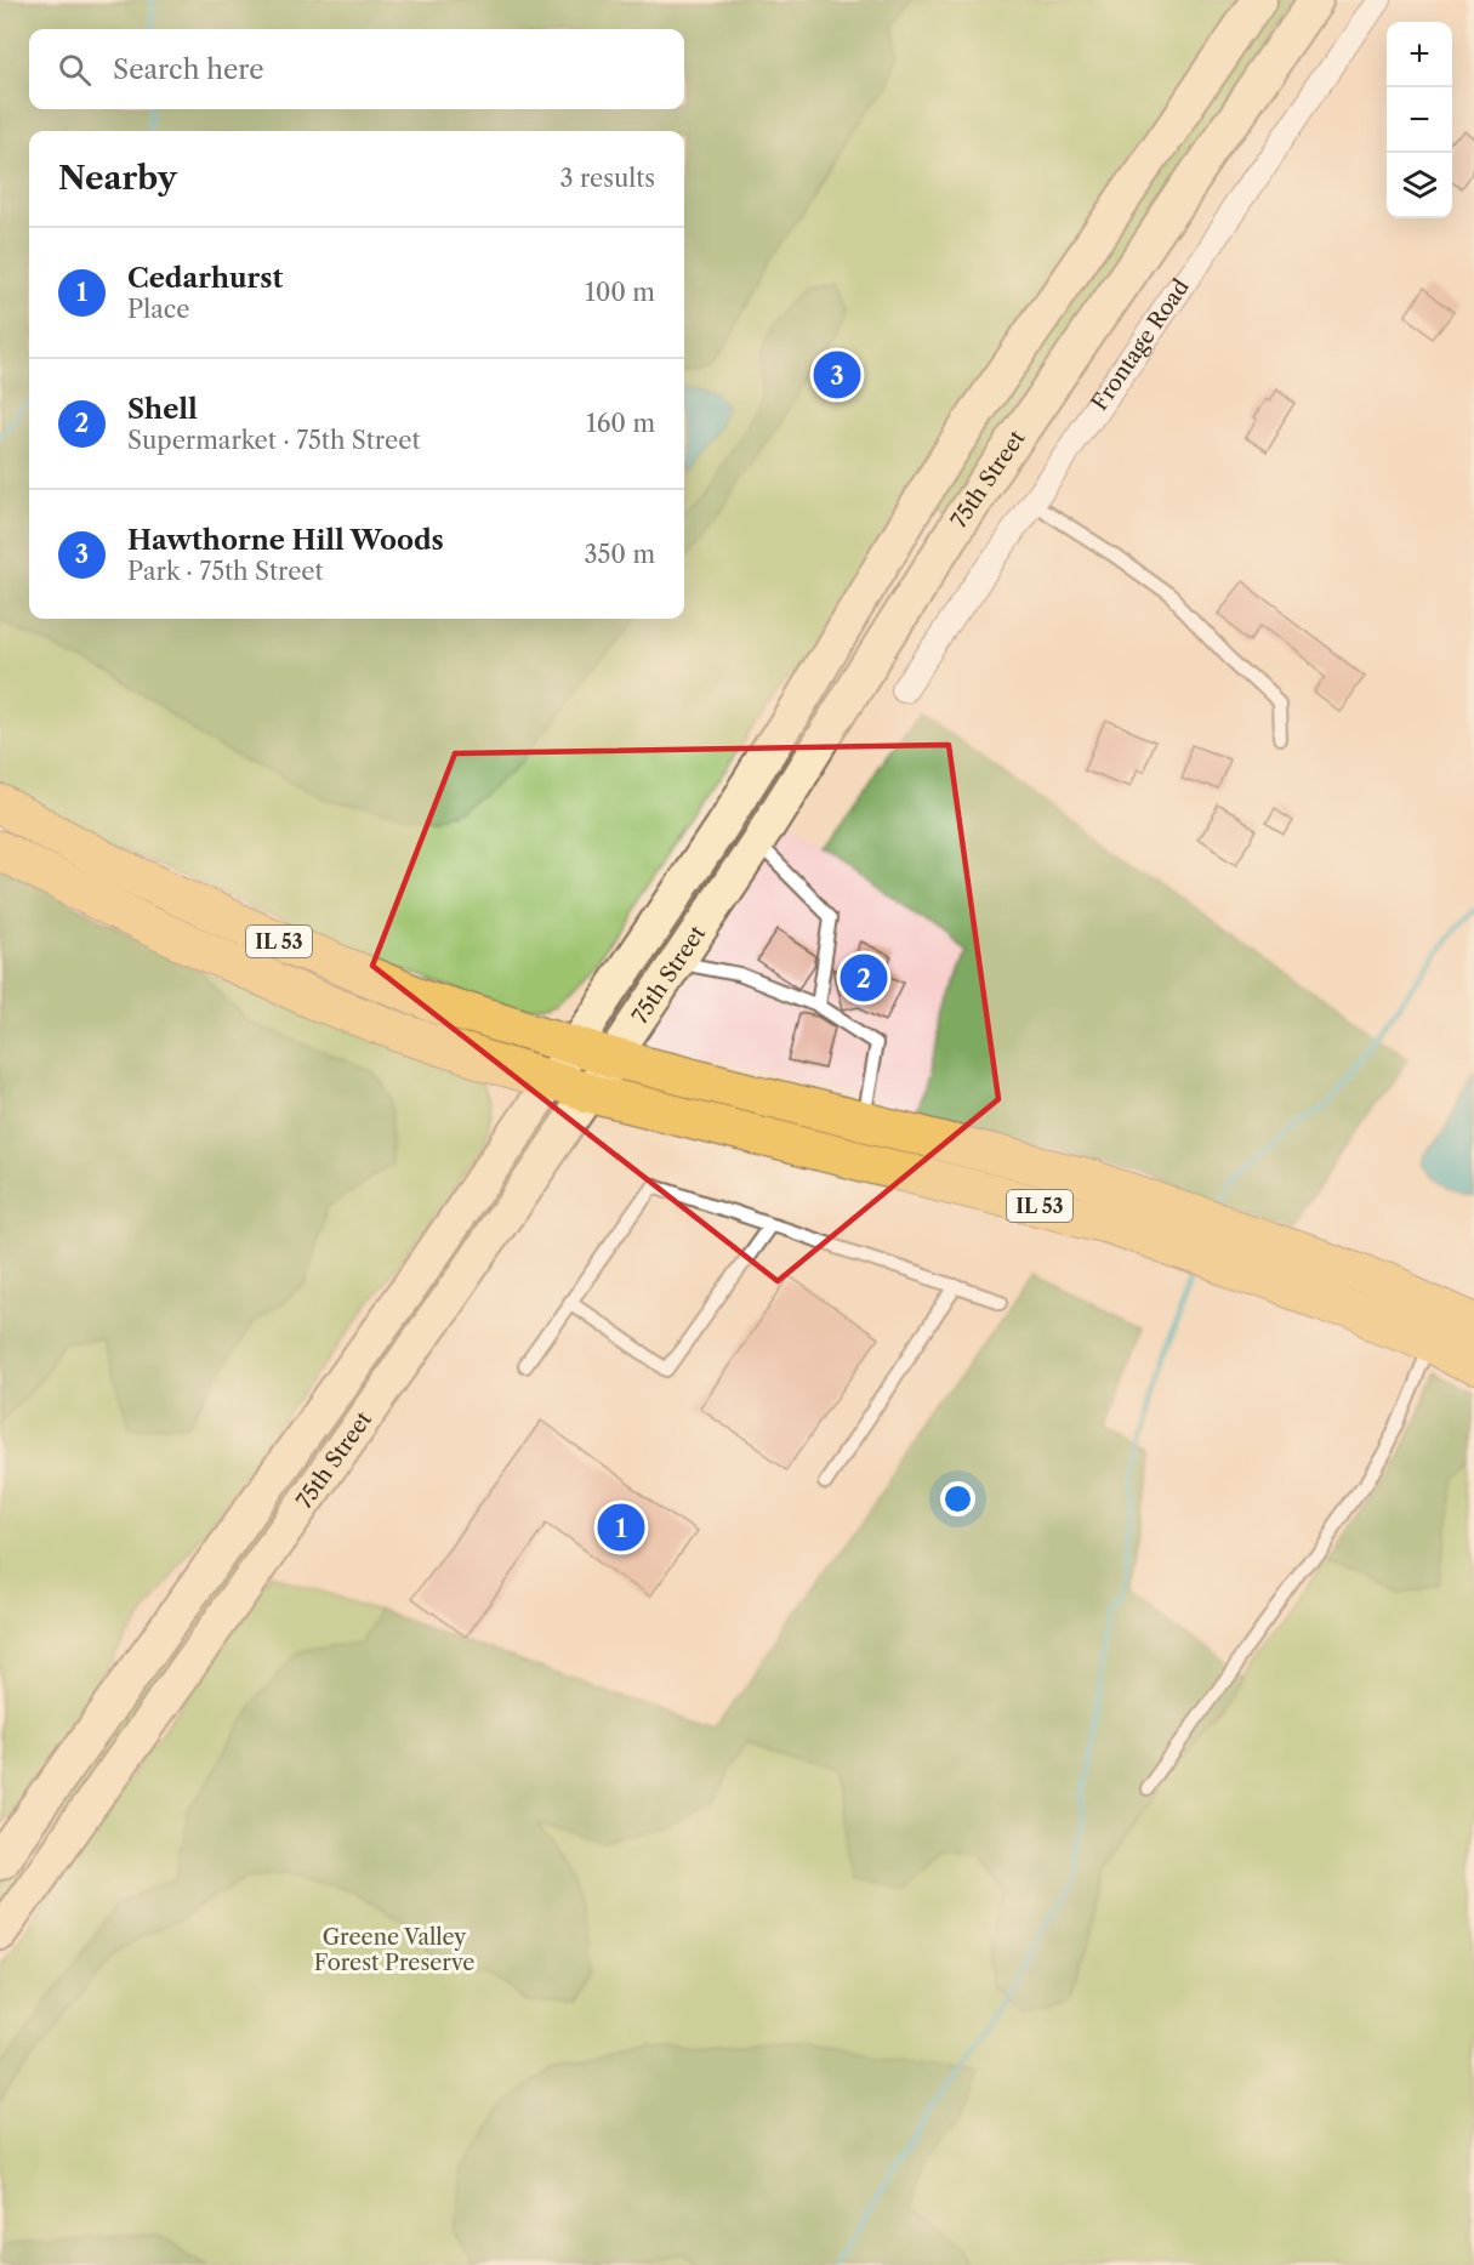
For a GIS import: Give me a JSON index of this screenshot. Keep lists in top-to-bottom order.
{
  "streets": {
    "main road": ["75th Street", "IL 53"],
    "street": ["Frontage Road"]
  },
  "crossings": [
    ["75th Street", "IL 53"]
  ],
  "parks": ["Greene Valley Forest Preserve"],
  "page": {
    "map_buttons": ["+", "−"],
    "search": "Search here",
    "heading": ["Nearby", "3 results"],
    "list": [
      {
        "mark": "1",
        "name": "Cedarhurst",
        "note": "Place",
        "value": "100 m"
      },
      {
        "mark": "2",
        "name": "Shell",
        "note": "Supermarket · 75th Street",
        "value": "160 m"
      },
      {
        "mark": "3",
        "name": "Hawthorne Hill Woods",
        "note": "Park · 75th Street",
        "value": "350 m"
      }
    ],
    "pins": ["3", "2", "1"]
  }
}
